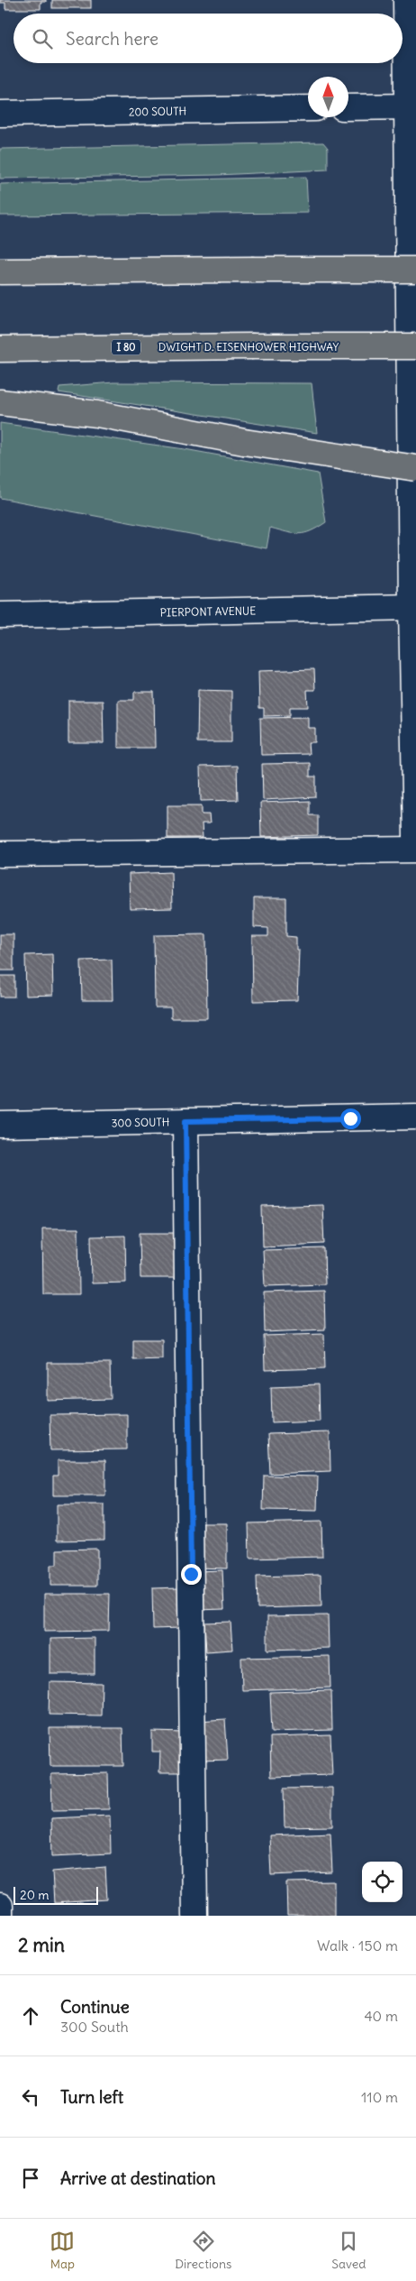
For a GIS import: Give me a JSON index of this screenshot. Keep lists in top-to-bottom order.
{
  "streets": {
    "highway": ["DWIGHT D. EISENHOWER HIGHWAY", "I 80"],
    "street": ["200 SOUTH", "PIERPONT AVENUE", "300 SOUTH"]
  },
  "scale_bar": "20 m",
  "north": "top",
  "page": {
    "search": "Search here",
    "scale": "20 m",
    "heading": ["2 min", "Walk · 150 m"],
    "list": [
      ["Continue", "300 South", "40 m"],
      ["Turn left", "110 m"],
      "Arrive at destination"
    ],
    "nav": ["Map", "Directions", "Saved"]
  }
}
